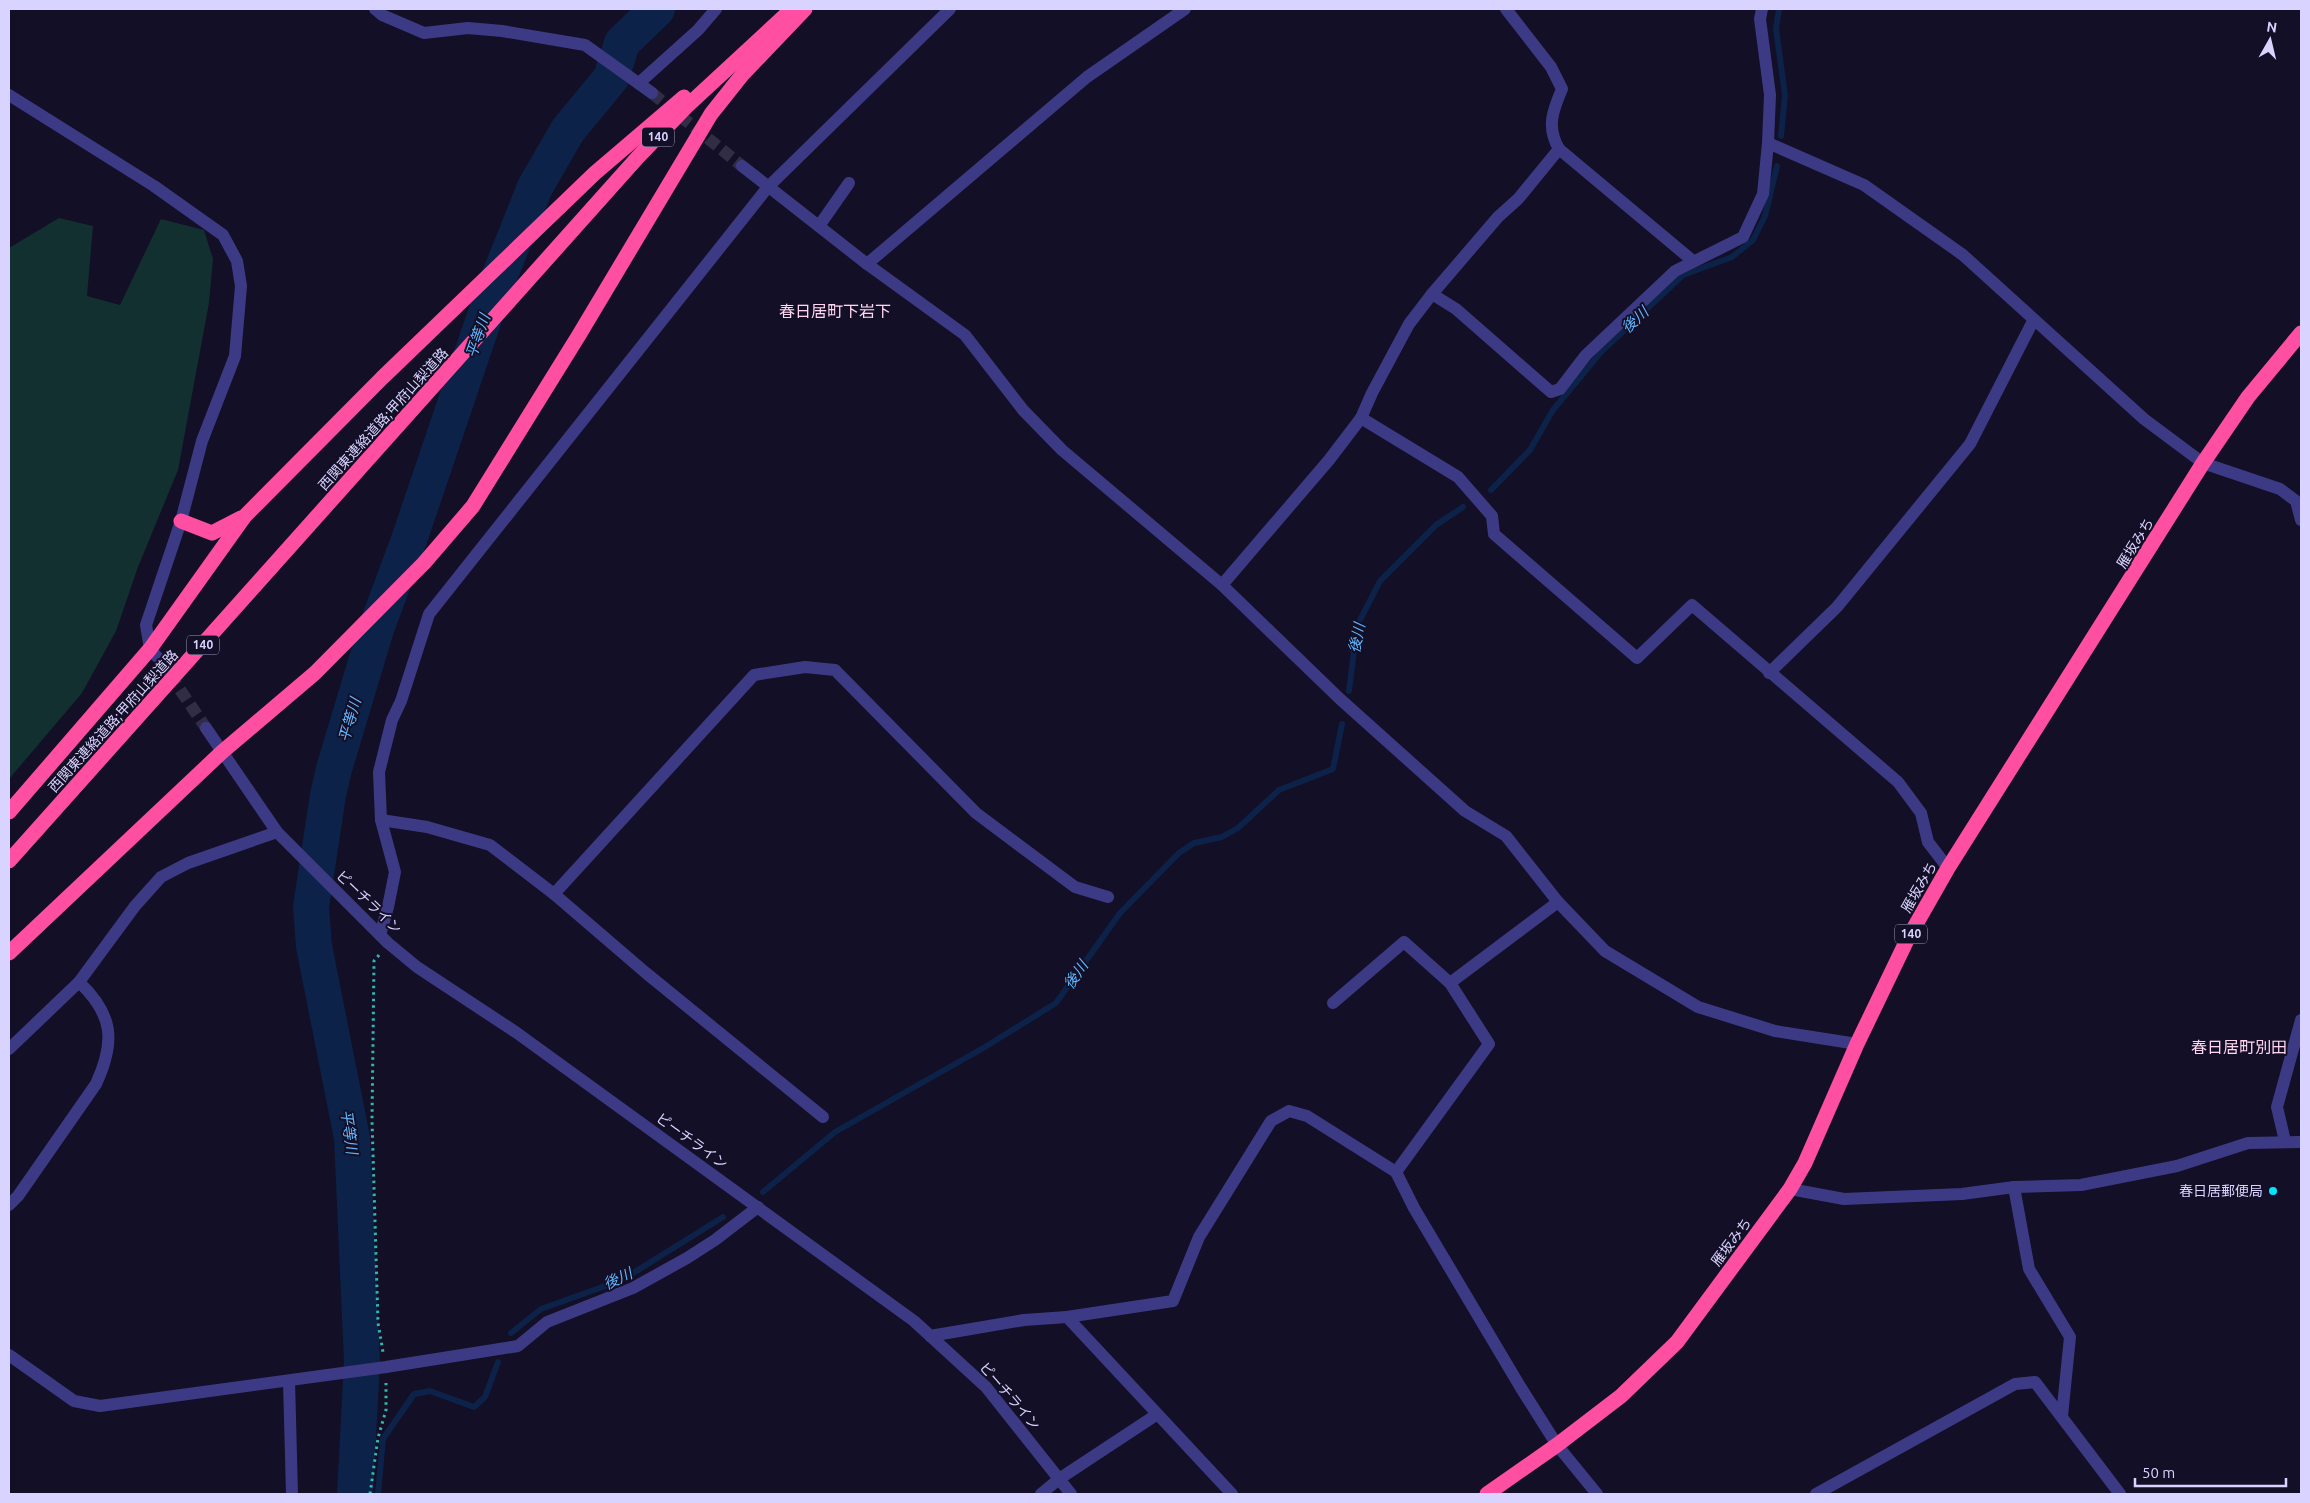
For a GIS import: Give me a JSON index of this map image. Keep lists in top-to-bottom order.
{
  "streets": {
    "highway": ["140", "西関東連絡道路;甲府山梨道路", "雁坂みち"],
    "street": ["ピーチライン"]
  },
  "districts": ["春日居町下岩下", "春日居町別田"],
  "water": ["後川", "平等川"],
  "places": ["春日居郵便局"],
  "scale_bar": "50 m",
  "north": "top"
}
